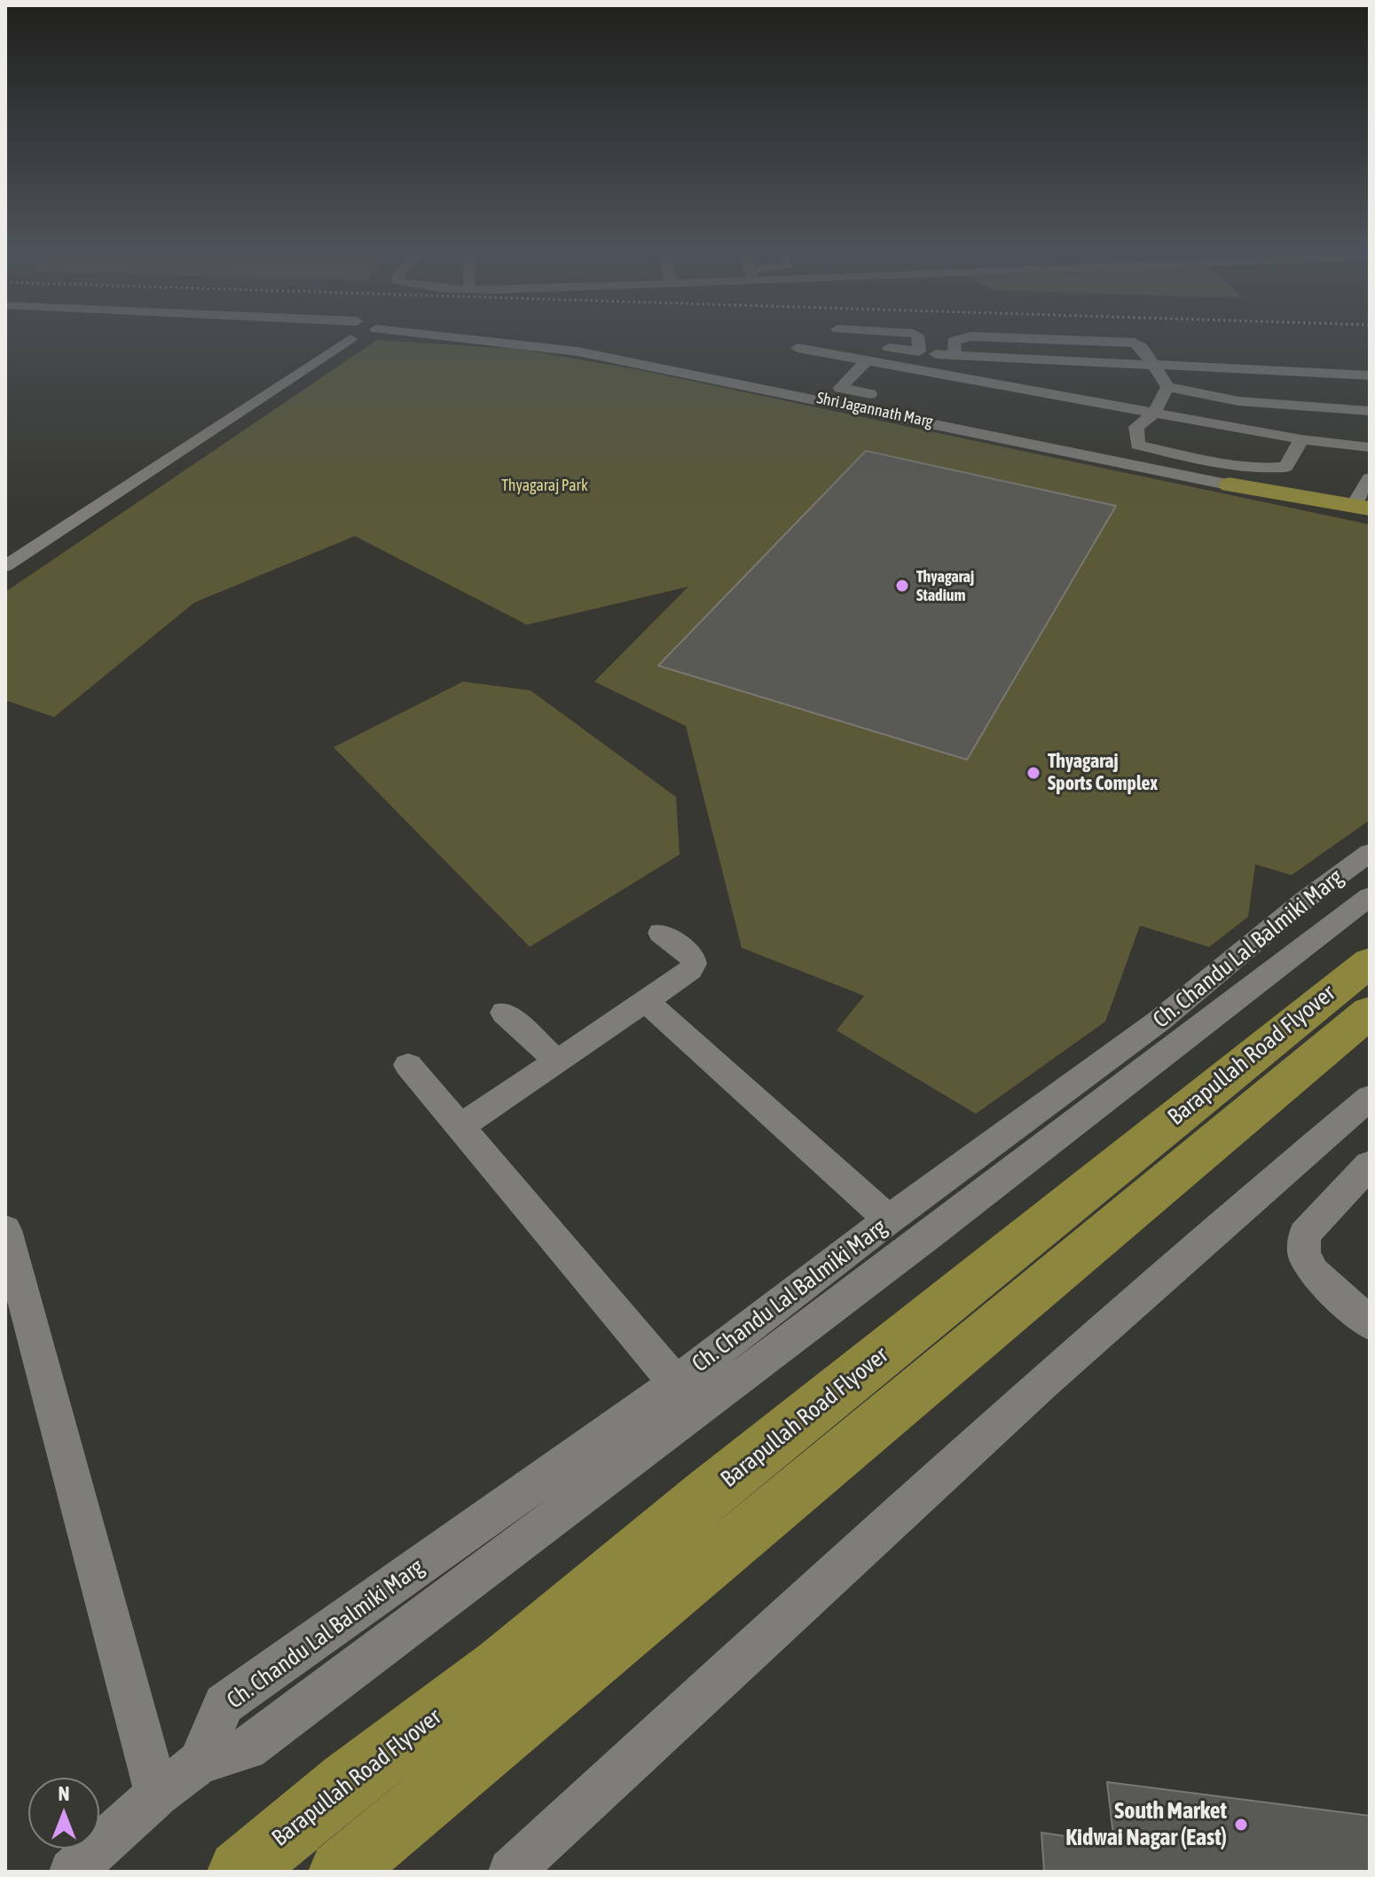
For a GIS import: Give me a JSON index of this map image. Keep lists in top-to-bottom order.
{
  "streets": {
    "highway": ["Barapullah Road Flyover"],
    "street": ["Shri Jagannath Marg", "Ch. Chandu Lal Balmiki Marg"]
  },
  "parks": ["Thyagaraj Park"],
  "places": ["Thyagaraj Stadium", "Thyagaraj Sports Complex", "South Market Kidwai Nagar (East)"],
  "north": "top"
}
